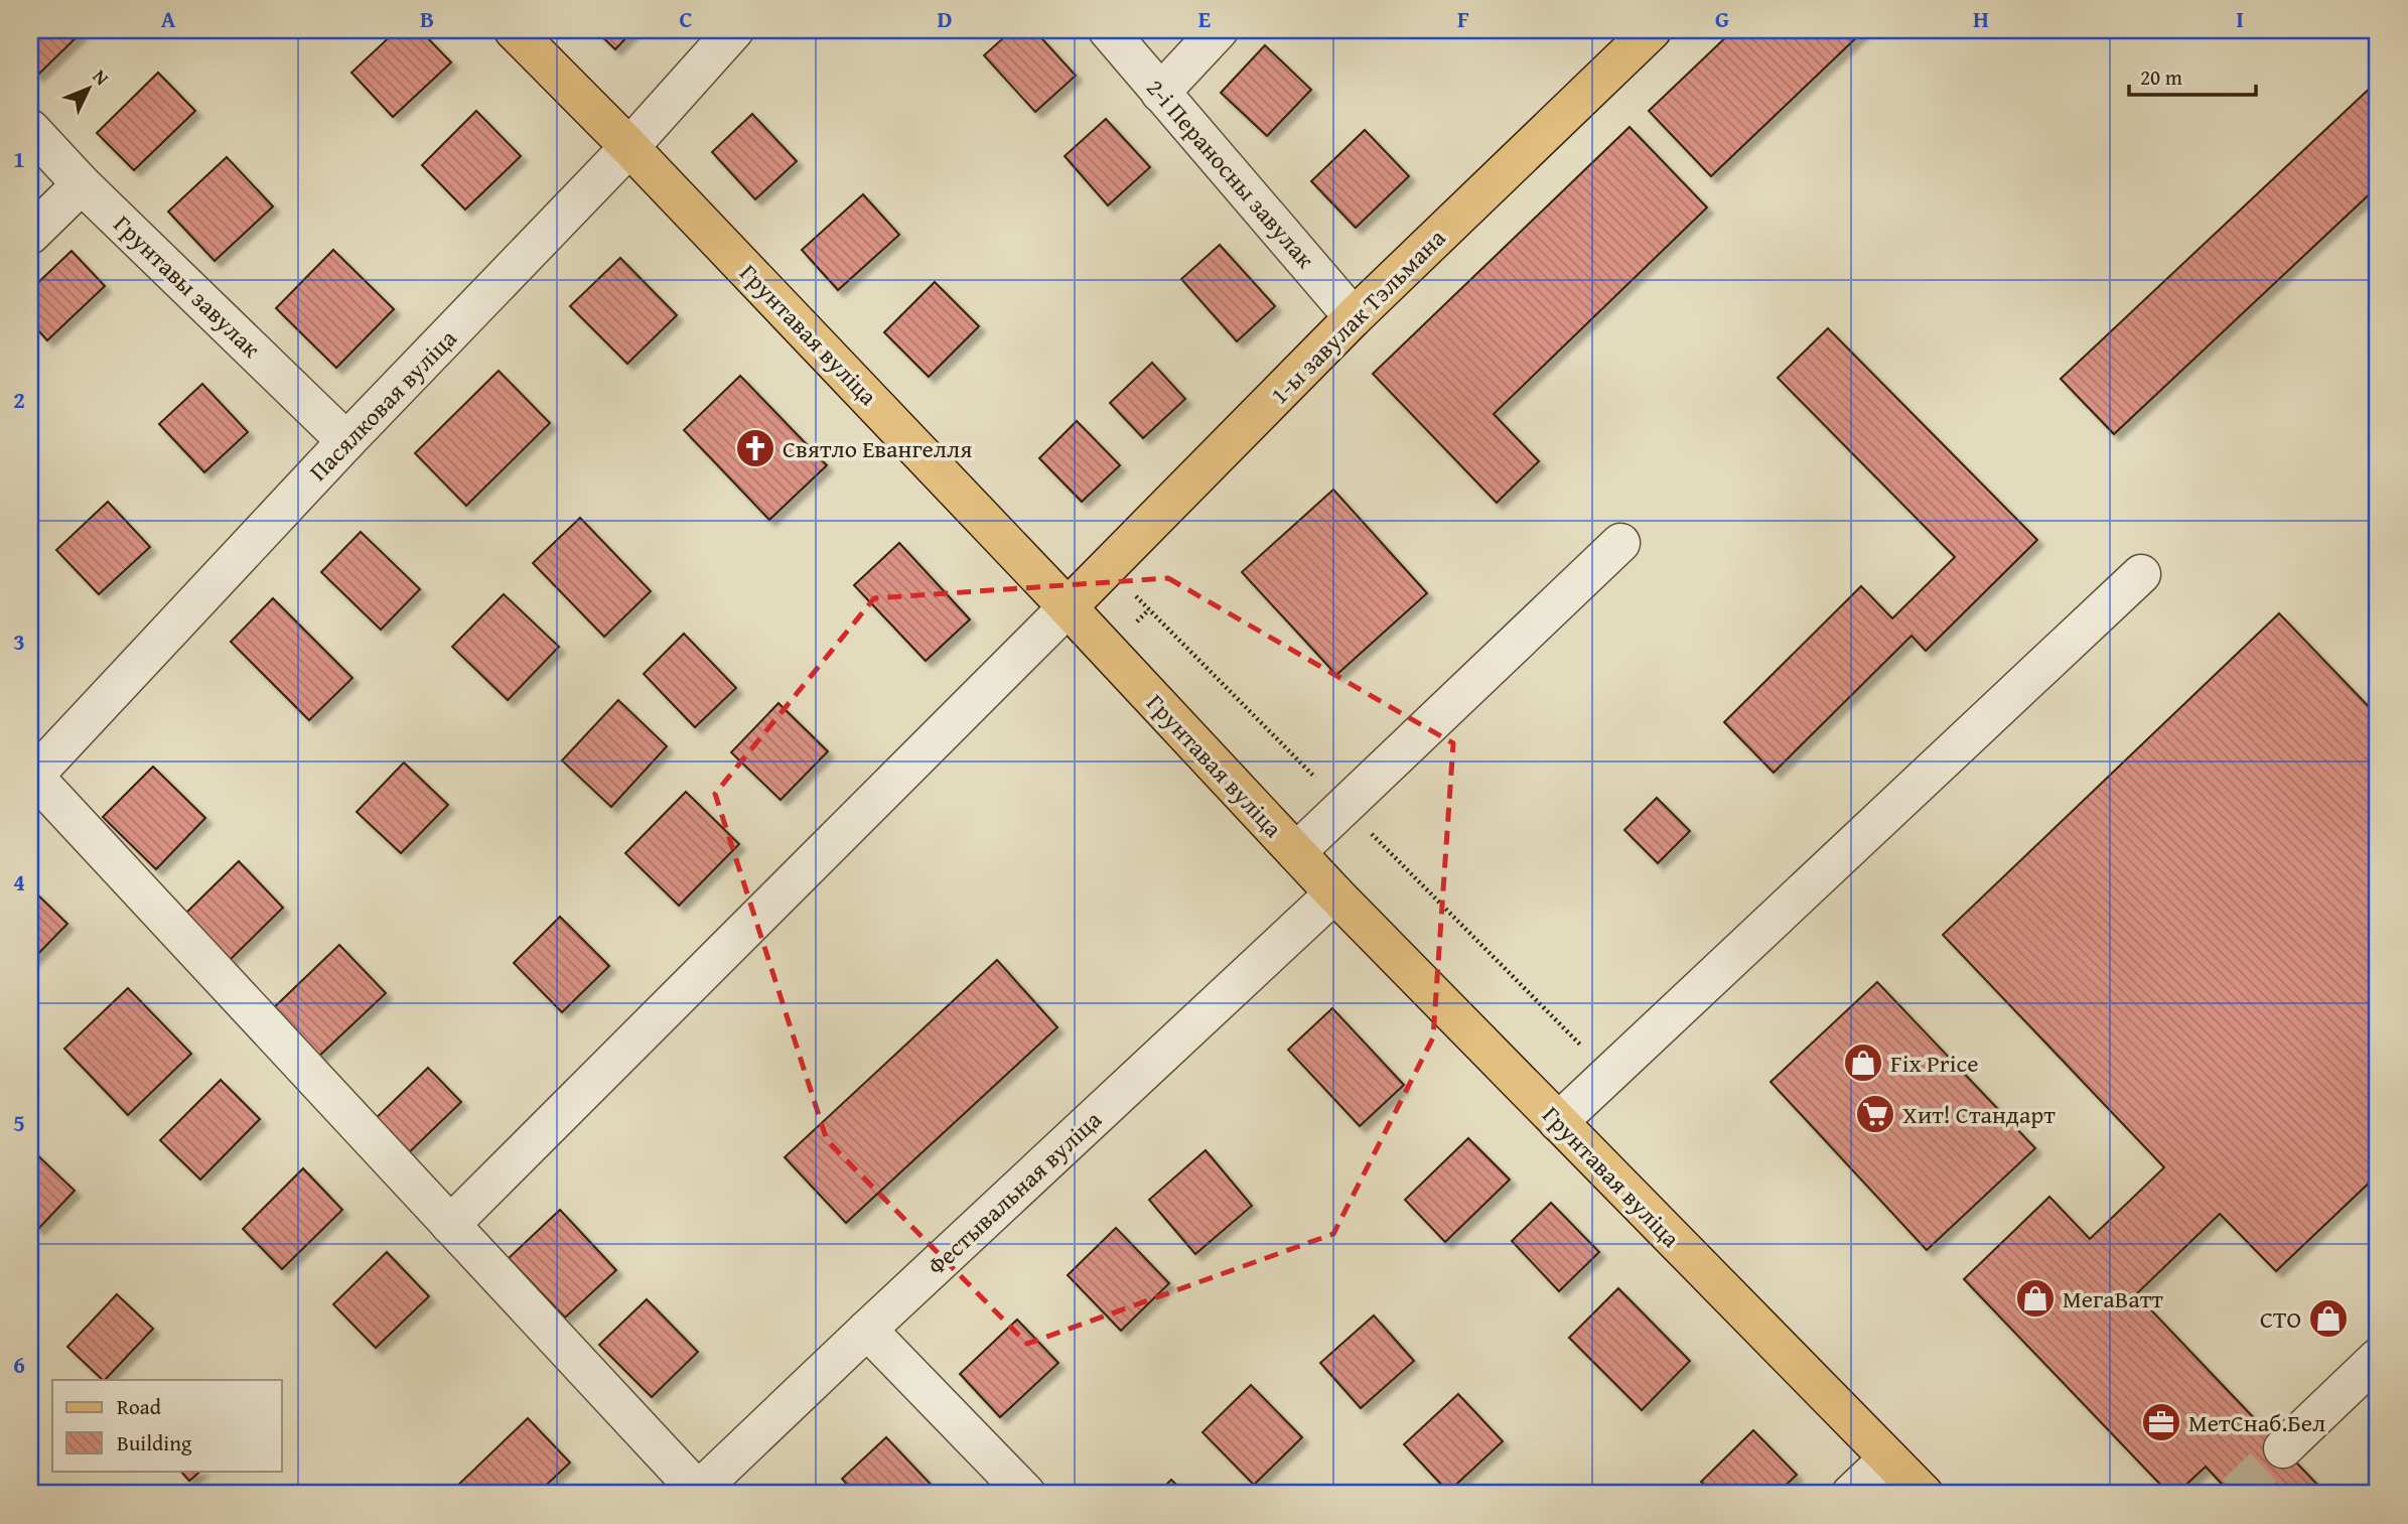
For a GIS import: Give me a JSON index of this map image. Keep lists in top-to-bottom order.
{
  "streets": {
    "main road": ["1-ы завулак Тэльмана", "Грунтавая вуліца"],
    "street": [
      "2-і Пераносны завулак",
      "Грунтавы завулак",
      "Пасялковая вуліца",
      "Фестывальная вуліца"
    ]
  },
  "crossings": [
    ["2-і Пераносны завулак", "1-ы завулак Тэльмана"],
    ["Грунтавы завулак", "Пасялковая вуліца"],
    ["1-ы завулак Тэльмана", "Грунтавая вуліца"],
    ["Грунтавая вуліца", "Пасялковая вуліца"],
    ["Грунтавая вуліца", "Фестывальная вуліца"]
  ],
  "places": {
    "church": ["Святло Евангелля"],
    "shop": ["Fix Price", "МегаВатт", "СТО"],
    "supermarket": ["Хит! Стандарт"],
    "office": ["МетСнаб.Бел"]
  },
  "legend": ["Road", "Building"],
  "scale_bar": "20 m",
  "north": "top right",
  "grid": {
    "columns": [
      "A",
      "B",
      "C",
      "D",
      "E",
      "F",
      "G",
      "H",
      "I"
    ],
    "rows": [
      "1",
      "2",
      "3",
      "4",
      "5",
      "6"
    ]
  }
}
